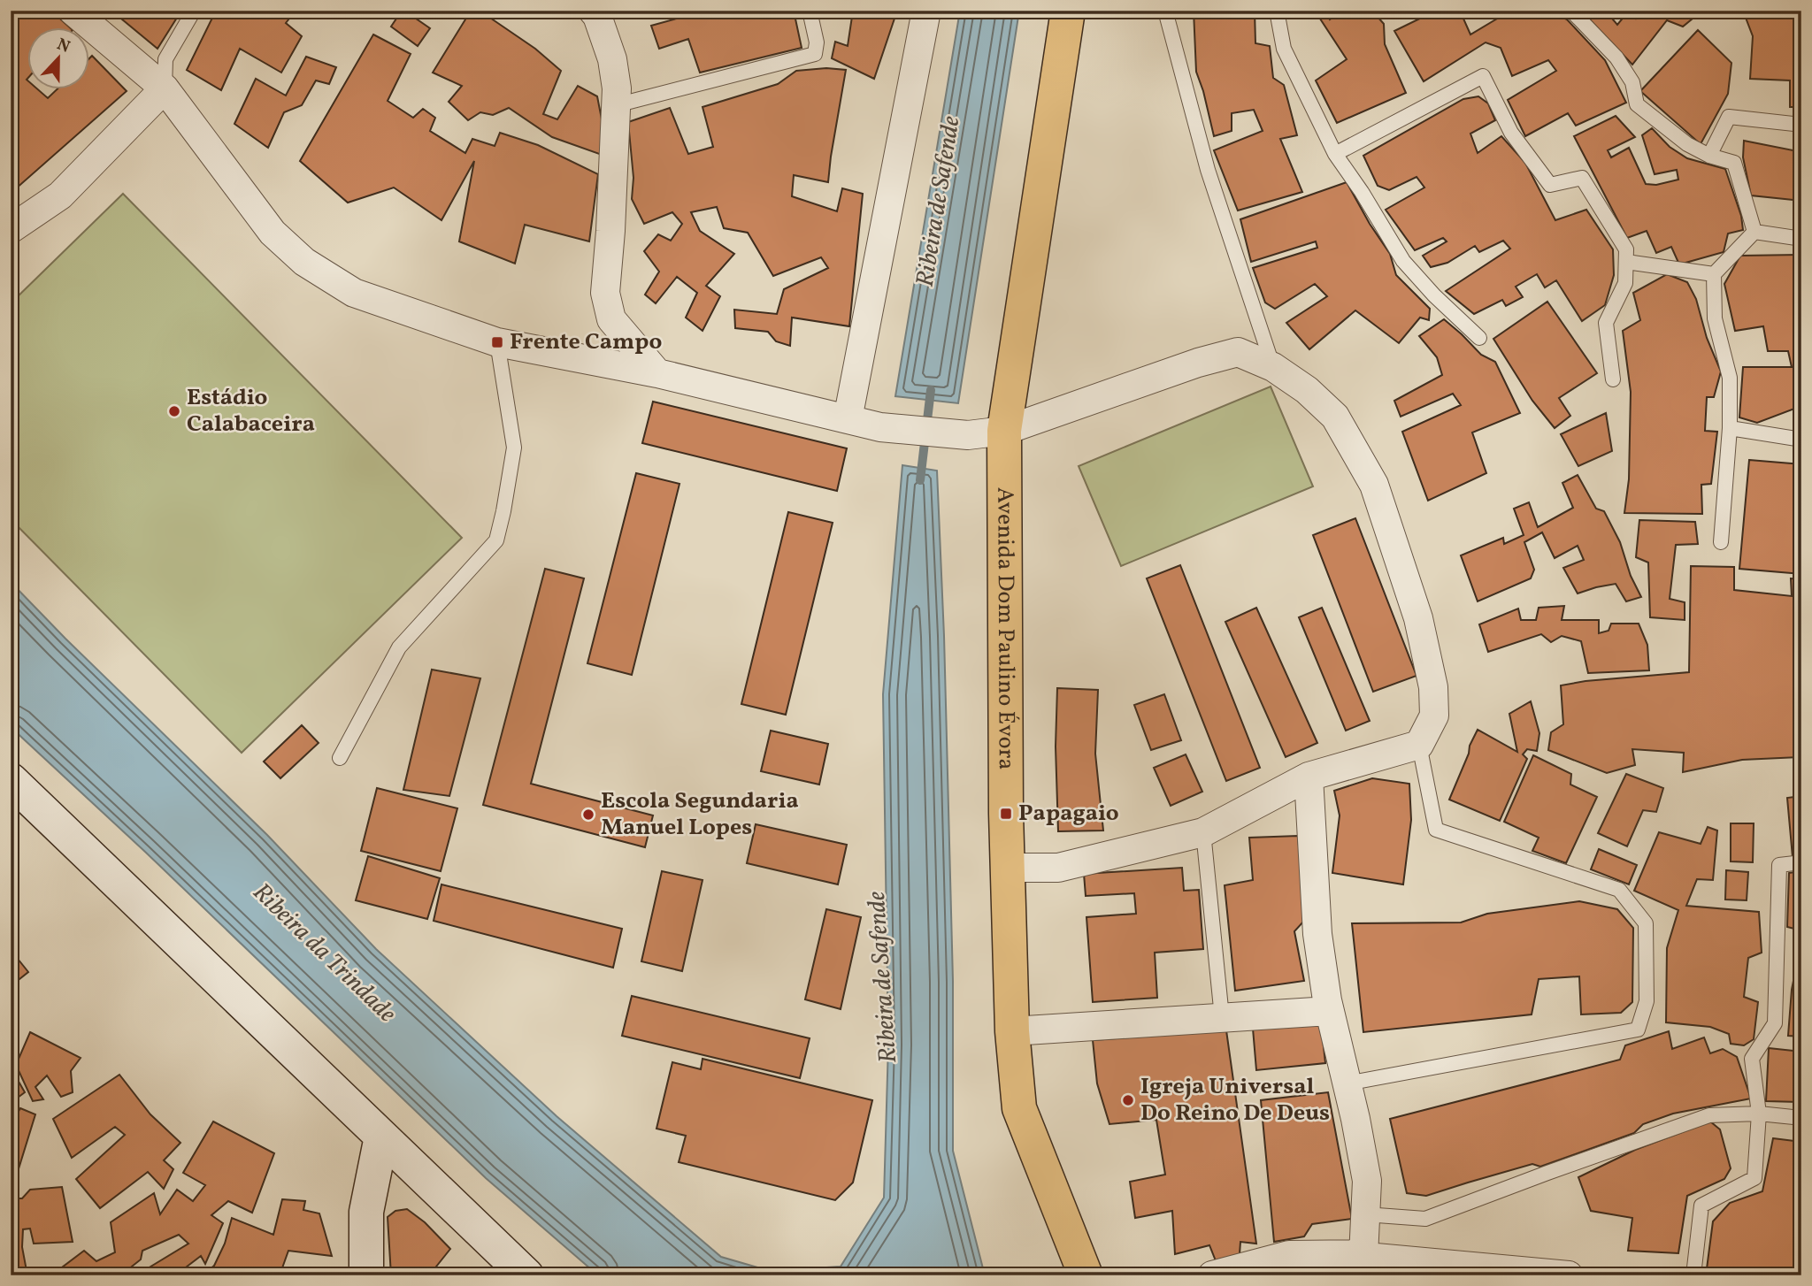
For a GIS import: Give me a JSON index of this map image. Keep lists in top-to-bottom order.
{
  "streets": {
    "main road": ["Avenida Dom Paulino Évora"]
  },
  "water": ["Ribeira de Safende", "Ribeira da Trindade"],
  "places": {
    "transit": ["Frente Campo", "Papagaio"],
    "other": ["Estádio Calabaceira", "Escola Segundaria Manuel Lopes", "Igreja Universal Do Reino De Deus"]
  },
  "north": "top"
}
